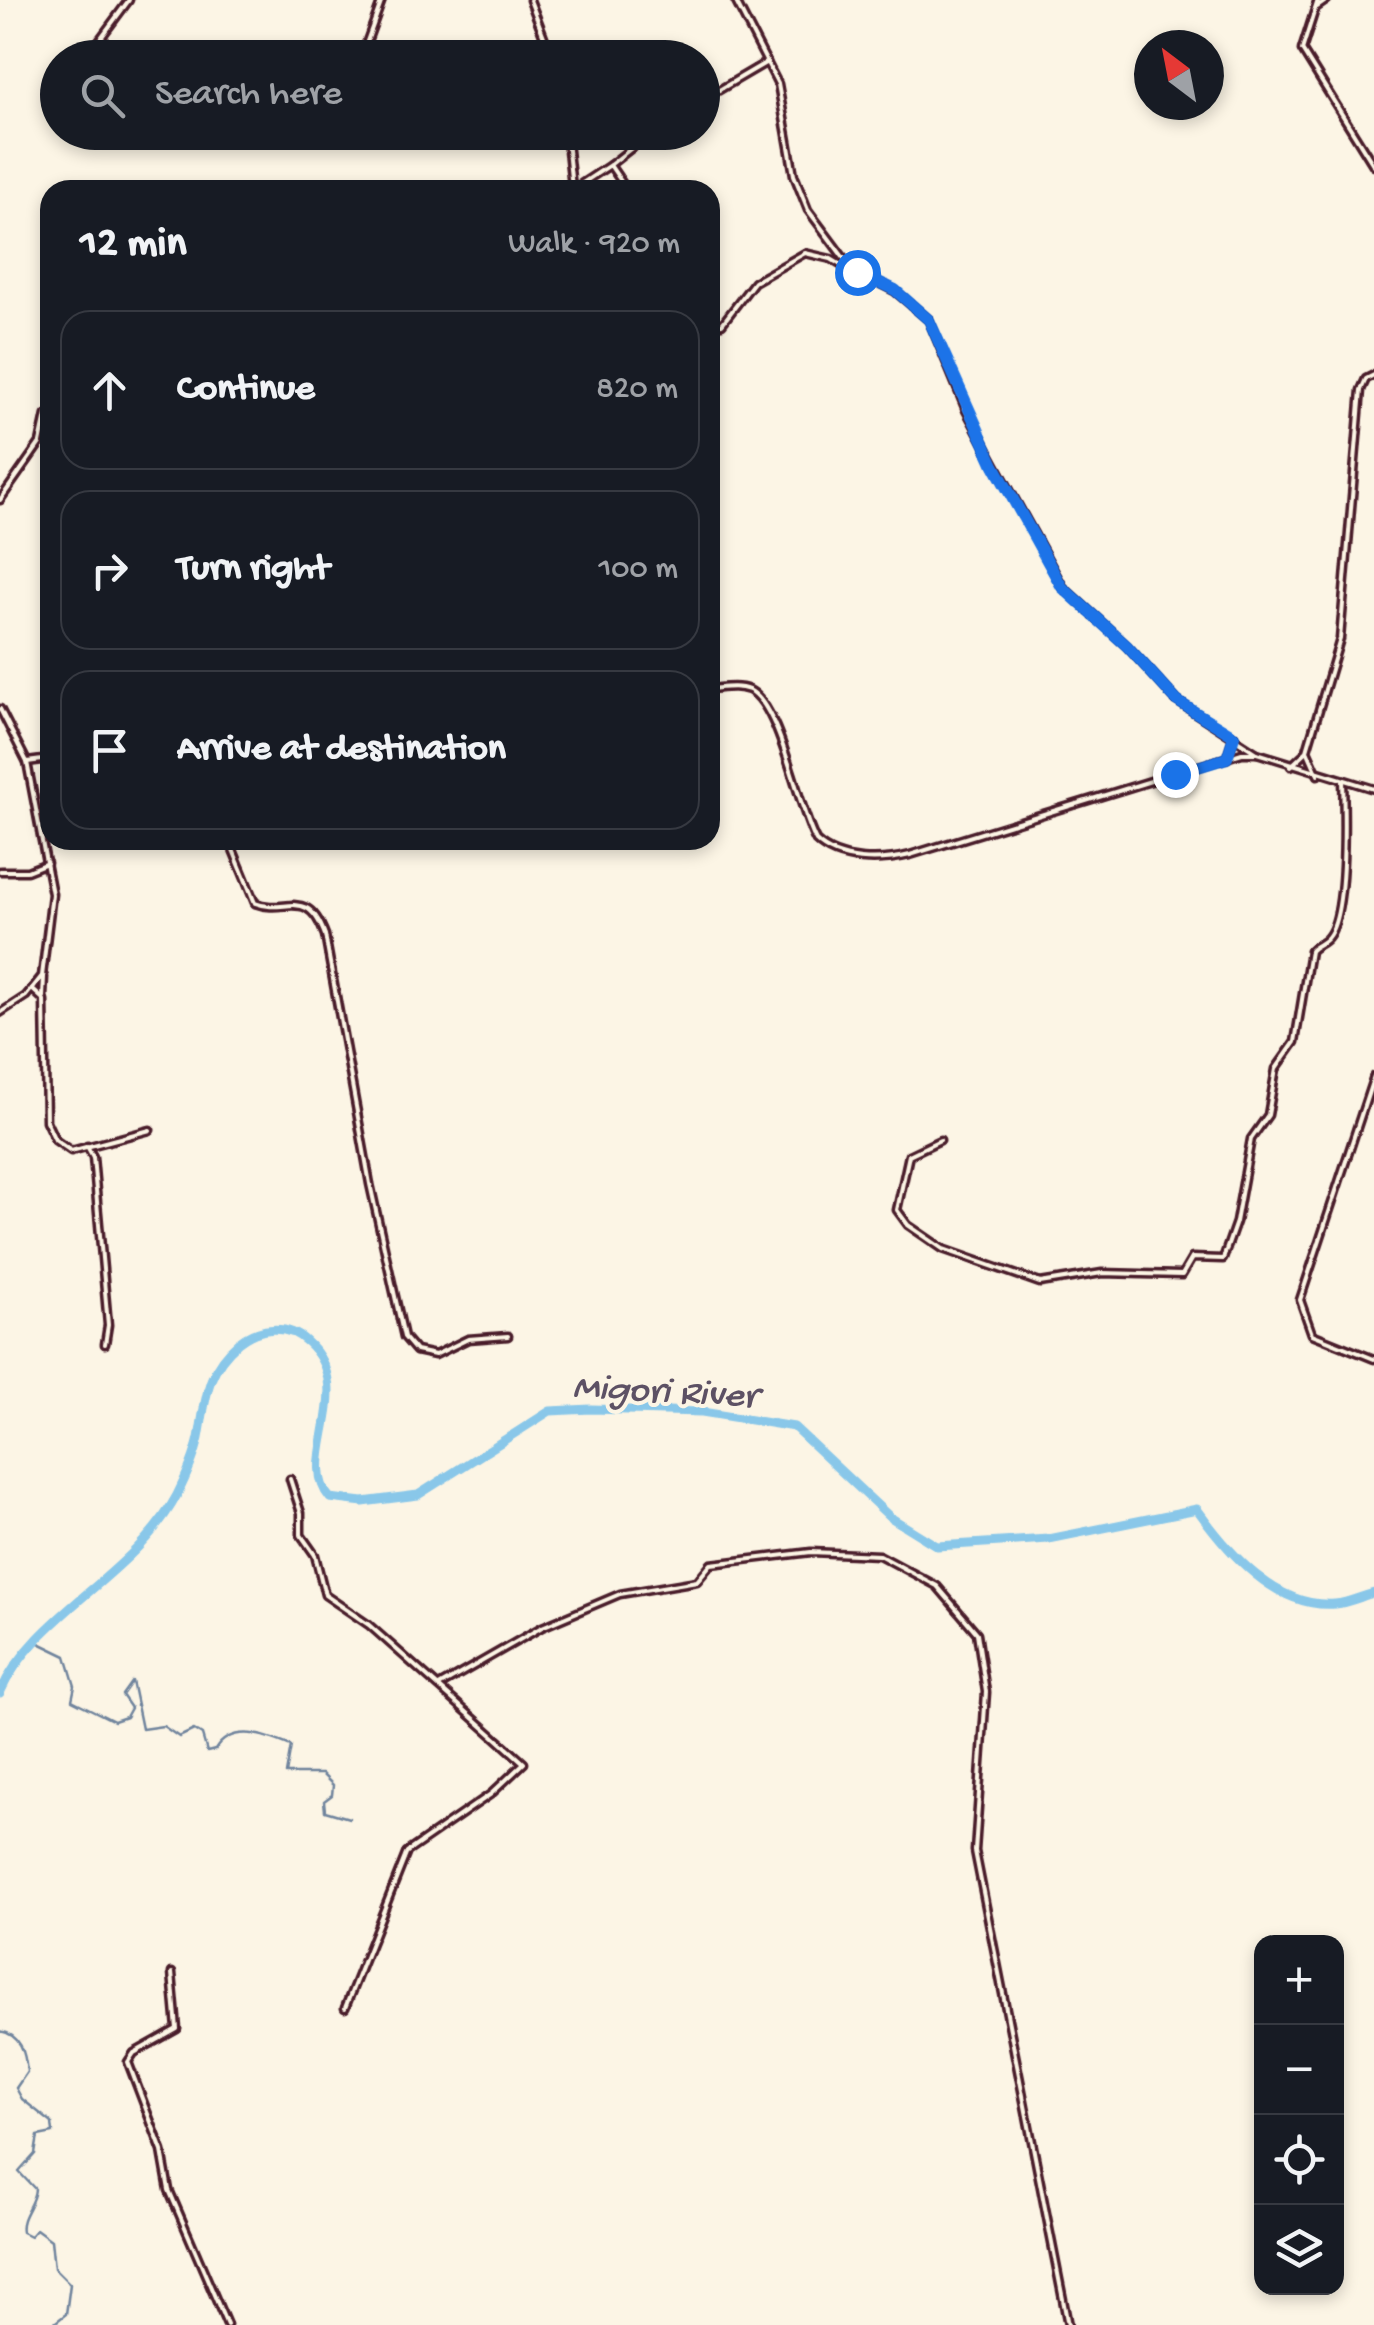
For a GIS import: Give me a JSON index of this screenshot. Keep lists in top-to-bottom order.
{
  "water": ["Migori River"],
  "north": "top left",
  "page": {
    "search": "Search here",
    "heading": ["12 min", "Walk · 920 m"],
    "list": [
      ["Continue", "820 m"],
      ["Turn right", "100 m"],
      "Arrive at destination"
    ],
    "map_buttons": ["+", "−"]
  }
}
